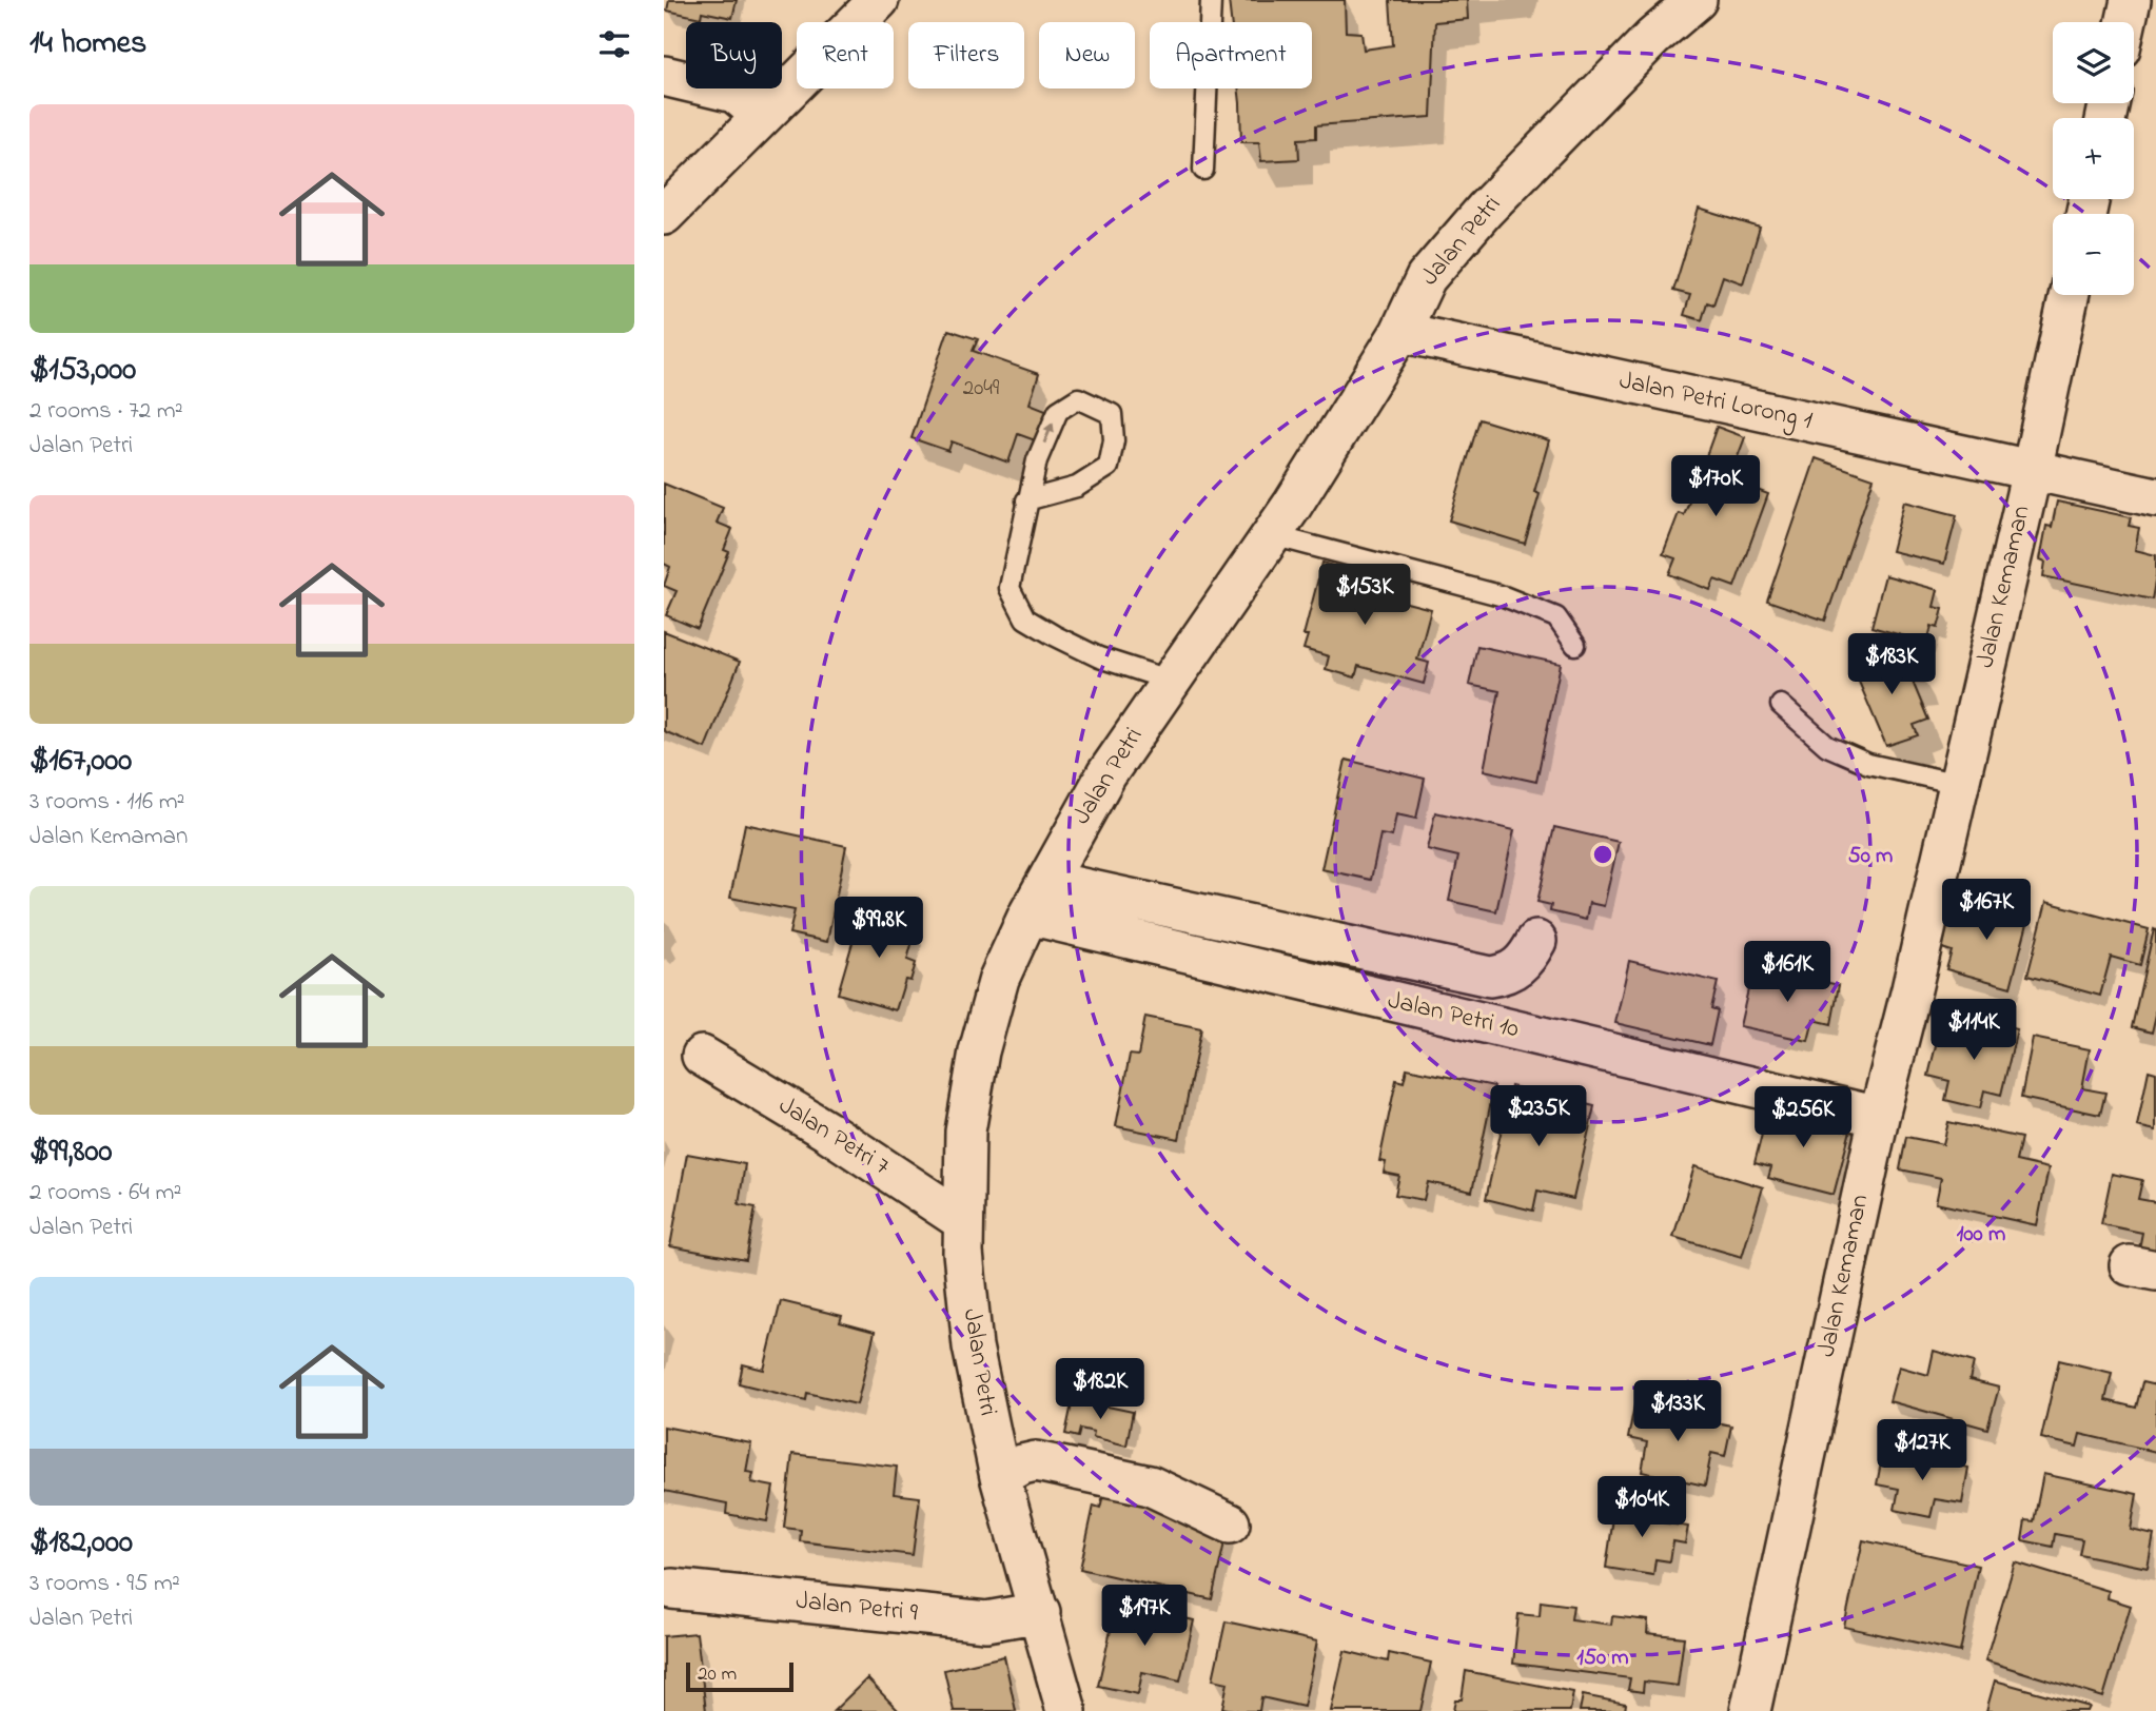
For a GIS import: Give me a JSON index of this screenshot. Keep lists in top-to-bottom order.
{
  "streets": {
    "street": [
      "Jalan Petri",
      "Jalan Petri Lorong 1",
      "Jalan Kemaman",
      "Jalan Petri 10",
      "Jalan Petri 7",
      "Jalan Petri 9"
    ]
  },
  "crossings": [
    ["Jalan Petri", "Jalan Petri Lorong 1"],
    ["Jalan Petri", "Jalan Petri 10"],
    ["Jalan Petri", "Jalan Petri 7"],
    ["Jalan Petri", "Jalan Petri 9"],
    ["Jalan Petri Lorong 1", "Jalan Kemaman"],
    ["Jalan Kemaman", "Jalan Petri 10"]
  ],
  "house_numbers": ["2049"],
  "scale_bar": "20 m",
  "page": {
    "heading": "14 homes",
    "map_buttons": ["+", "−"],
    "chip": [
      "Buy",
      "Rent",
      "Filters",
      "New",
      "Apartment"
    ],
    "list": [
      {
        "name": "$153,000",
        "note": "2 rooms · 72 m² · Jalan Petri"
      },
      {
        "name": "$167,000",
        "note": "3 rooms · 116 m² · Jalan Kemaman"
      },
      {
        "name": "$99,800",
        "note": "2 rooms · 64 m² · Jalan Petri"
      },
      {
        "name": "$182,000",
        "note": "3 rooms · 95 m² · Jalan Petri"
      }
    ],
    "price": [
      "$170K",
      "$153K",
      "$183K",
      "$167K",
      "$99.8K",
      "$161K",
      "$114K",
      "$235K",
      "$256K",
      "$182K",
      "$133K",
      "$127K",
      "$104K",
      "$197K"
    ],
    "scale": "20 m"
  },
  "rings": ["50 m", "100 m", "150 m"]
}
